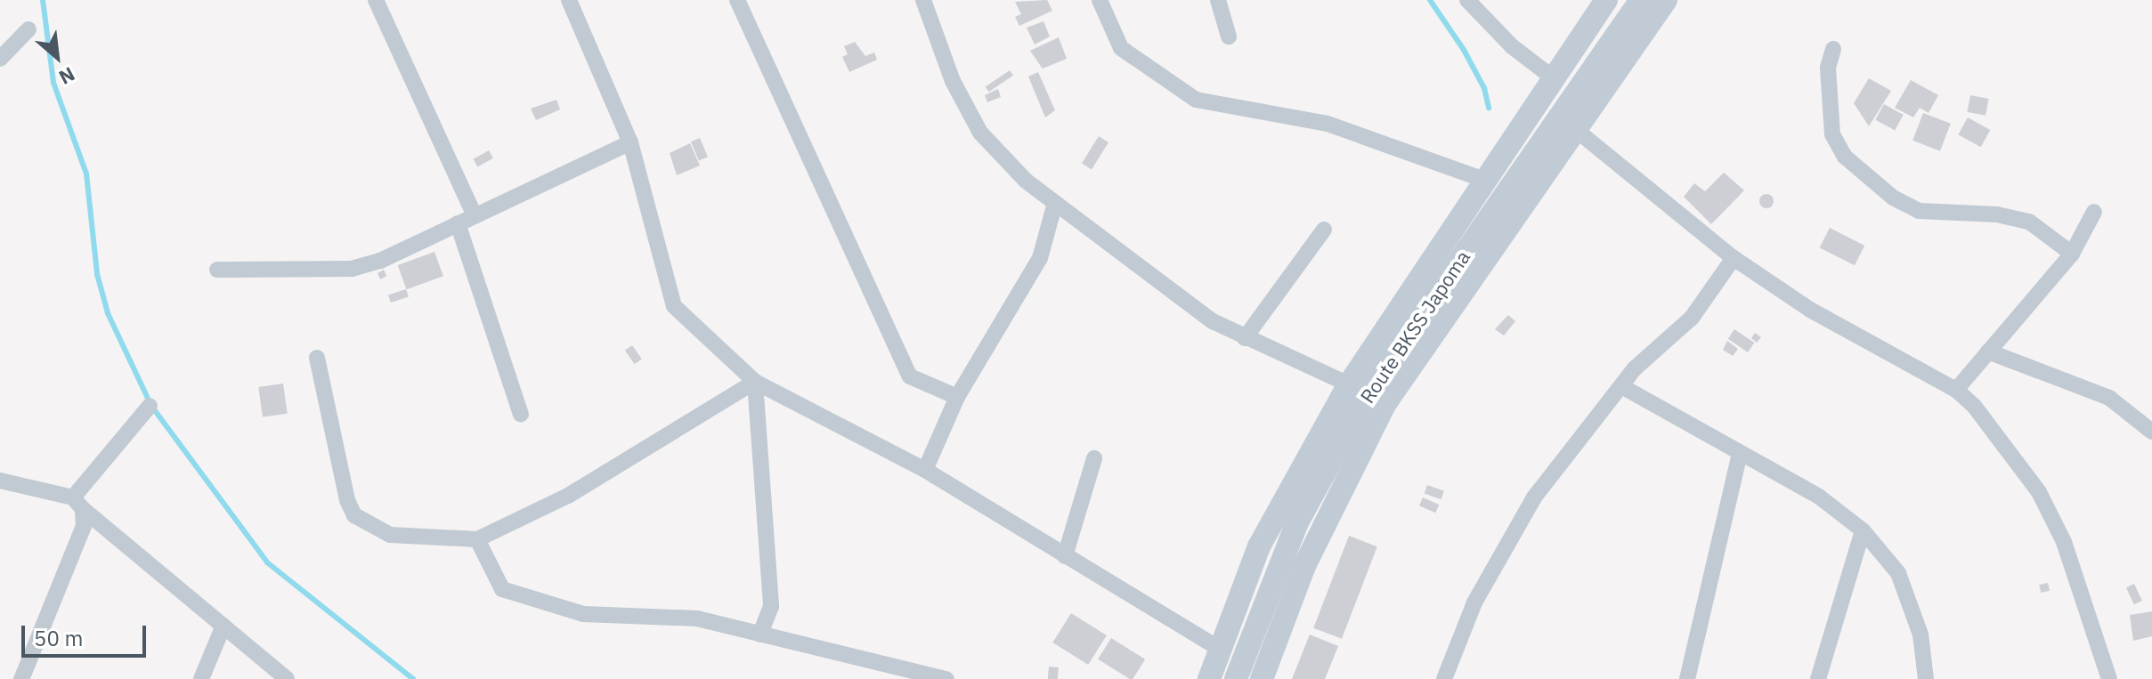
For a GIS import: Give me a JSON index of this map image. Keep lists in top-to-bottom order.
{
  "streets": {
    "main road": ["Route BKSS Japoma"]
  },
  "scale_bar": "50 m",
  "north": "bottom right"
}
